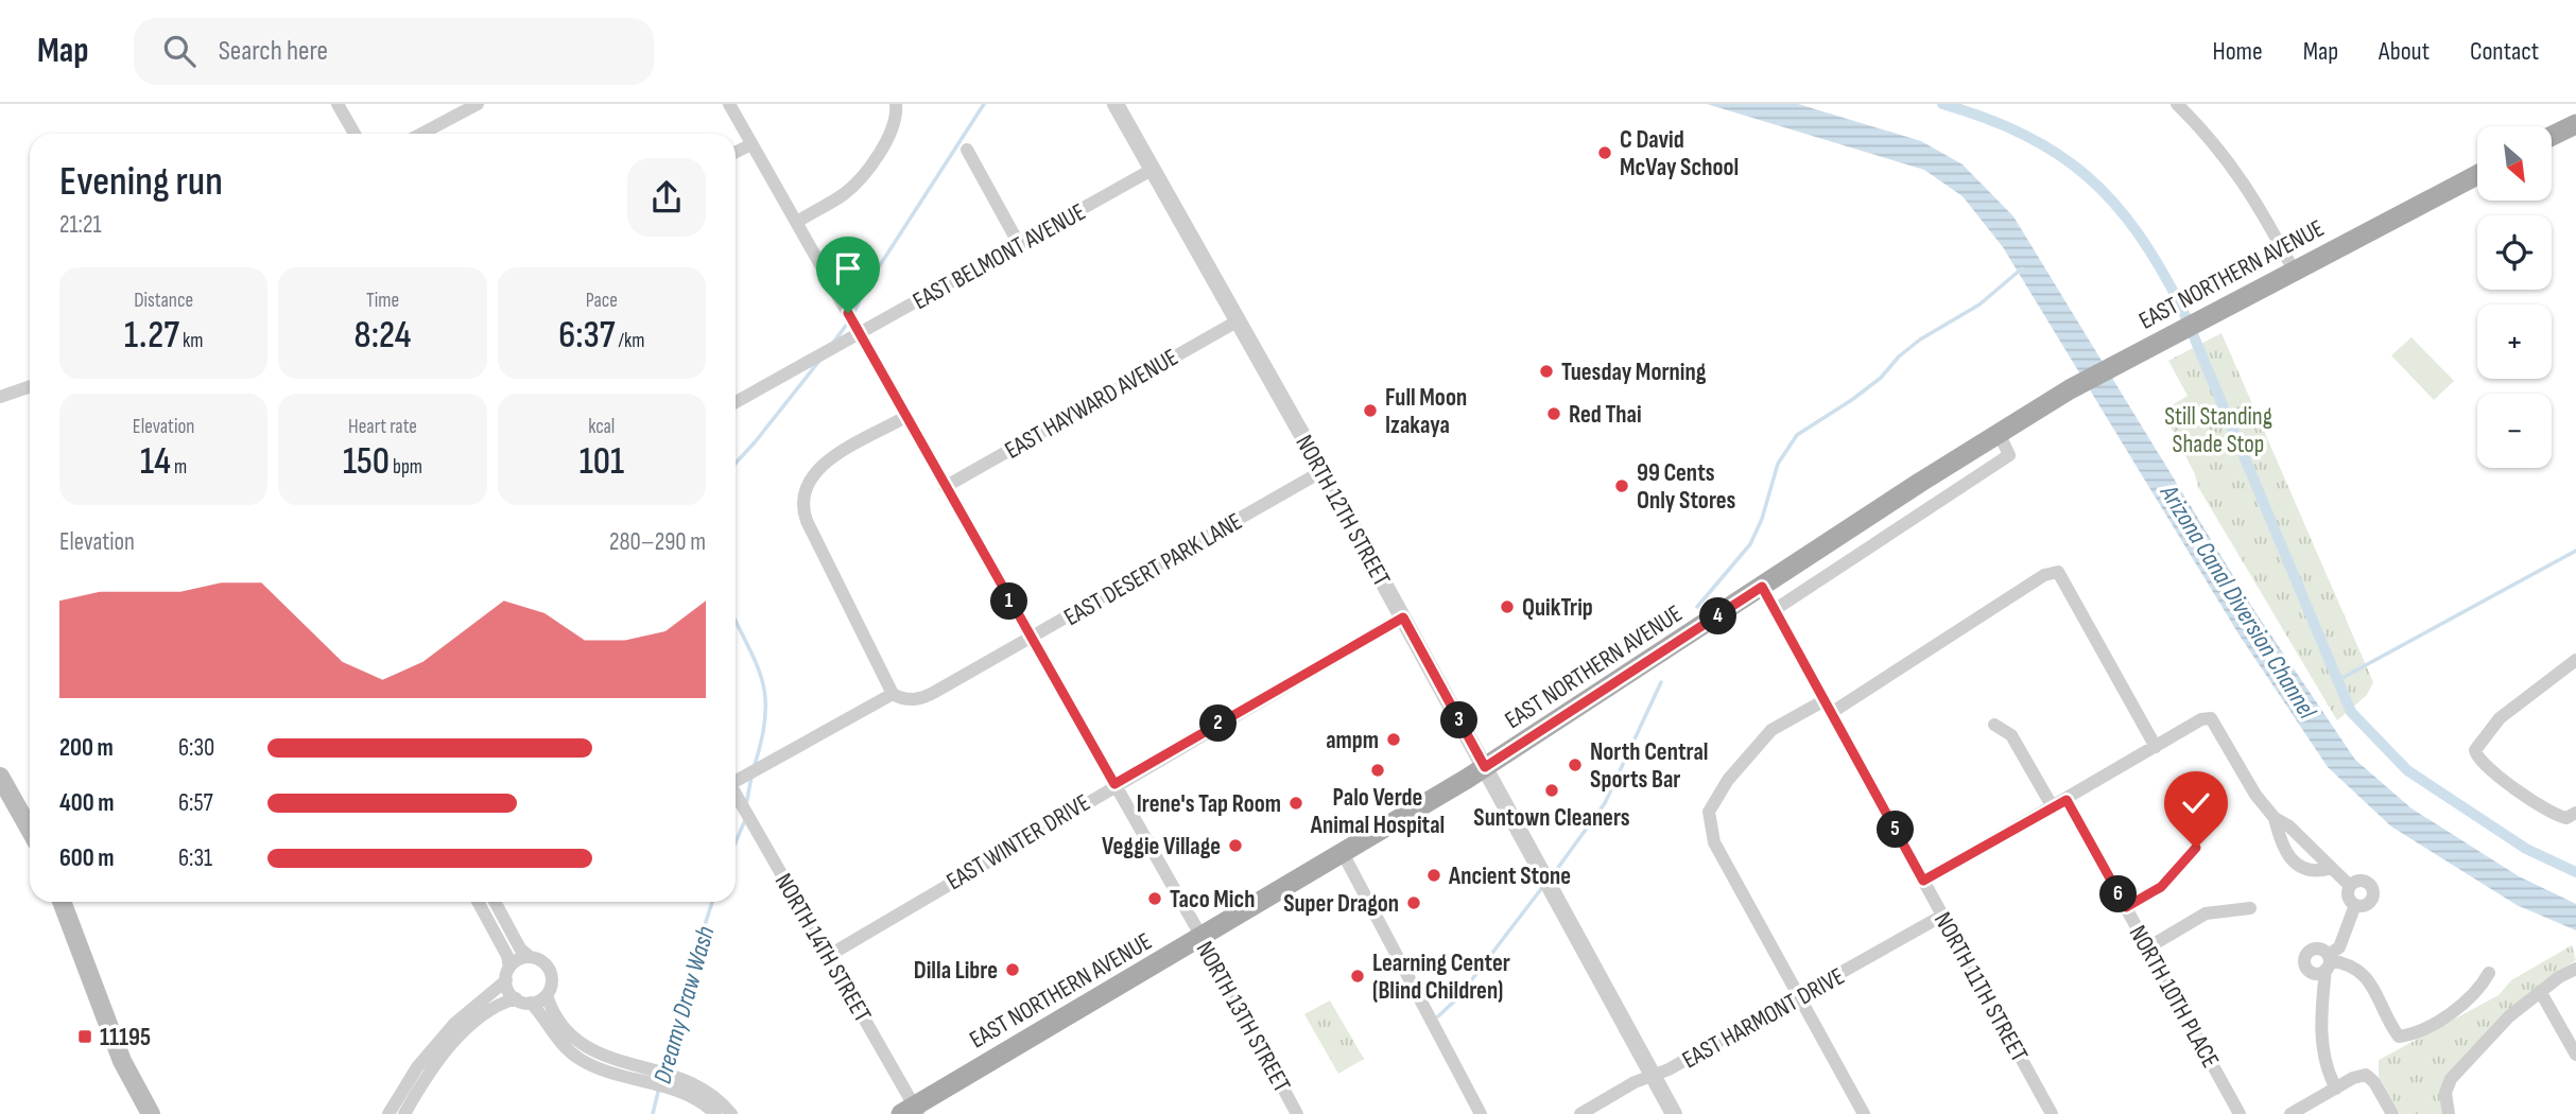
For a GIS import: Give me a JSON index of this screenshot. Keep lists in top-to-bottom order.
{
  "streets": {
    "main road": ["EAST NORTHERN AVENUE"],
    "street": [
      "EAST BELMONT AVENUE",
      "EAST HAYWARD AVENUE",
      "NORTH 12TH STREET",
      "EAST DESERT PARK LANE",
      "EAST WINTER DRIVE",
      "NORTH 14TH STREET",
      "NORTH 11TH STREET",
      "NORTH 10TH PLACE",
      "NORTH 13TH STREET",
      "EAST HARMONT DRIVE"
    ]
  },
  "crossings": [
    ["EAST BELMONT AVENUE", "NORTH 12TH STREET"],
    ["EAST BELMONT AVENUE", "NORTH 13TH STREET"],
    ["EAST NORTHERN AVENUE", "NORTH 12TH STREET"],
    ["EAST NORTHERN AVENUE", "NORTH 14TH STREET"],
    ["EAST NORTHERN AVENUE", "NORTH 11TH STREET"],
    ["EAST NORTHERN AVENUE", "NORTH 13TH STREET"],
    ["EAST HAYWARD AVENUE", "NORTH 12TH STREET"],
    ["EAST HAYWARD AVENUE", "NORTH 13TH STREET"],
    ["NORTH 12TH STREET", "EAST DESERT PARK LANE"],
    ["NORTH 12TH STREET", "EAST WINTER DRIVE"],
    ["NORTH 12TH STREET", "EAST HARMONT DRIVE"],
    ["EAST DESERT PARK LANE", "NORTH 13TH STREET"],
    ["EAST WINTER DRIVE", "NORTH 14TH STREET"],
    ["EAST WINTER DRIVE", "NORTH 13TH STREET"],
    ["NORTH 11TH STREET", "EAST HARMONT DRIVE"]
  ],
  "water": ["Arizona Canal Diversion Channel", "Dreamy Draw Wash"],
  "parks": ["Still Standing Shade Stop"],
  "places": {
    "other": [
      "C David McVay School",
      "Tuesday Morning",
      "Full Moon Izakaya",
      "Red Thai",
      "99 Cents Only Stores",
      "QuikTrip",
      "ampm",
      "North Central Sports Bar",
      "Palo Verde Animal Hospital",
      "Suntown Cleaners",
      "Irene's Tap Room",
      "Veggie Village",
      "Ancient Stone",
      "Taco Mich",
      "Super Dragon",
      "Dilla Libre",
      "Learning Center (Blind Children)"
    ],
    "transit": ["11195"]
  },
  "north": "bottom right",
  "page": {
    "header": "Map",
    "search": "Search here",
    "nav": [
      "Home",
      "Map",
      "About",
      "Contact"
    ],
    "map_buttons": ["+", "−"],
    "heading": ["Evening run", "21:21"],
    "stats": [
      ["Distance", "1.27 km"],
      ["Time", "8:24"],
      ["Pace", "6:37 /km"],
      ["Elevation", "14 m"],
      ["Heart rate", "150 bpm"],
      ["kcal", "101"]
    ],
    "chart": ["Elevation", "280–290 m"],
    "pins": [
      "1",
      "4",
      "3",
      "2",
      "5",
      "6"
    ],
    "list": [
      {
        "name": "200 m",
        "note": "6:30"
      },
      {
        "name": "400 m",
        "note": "6:57"
      },
      {
        "name": "600 m",
        "note": "6:31"
      }
    ]
  }
}
